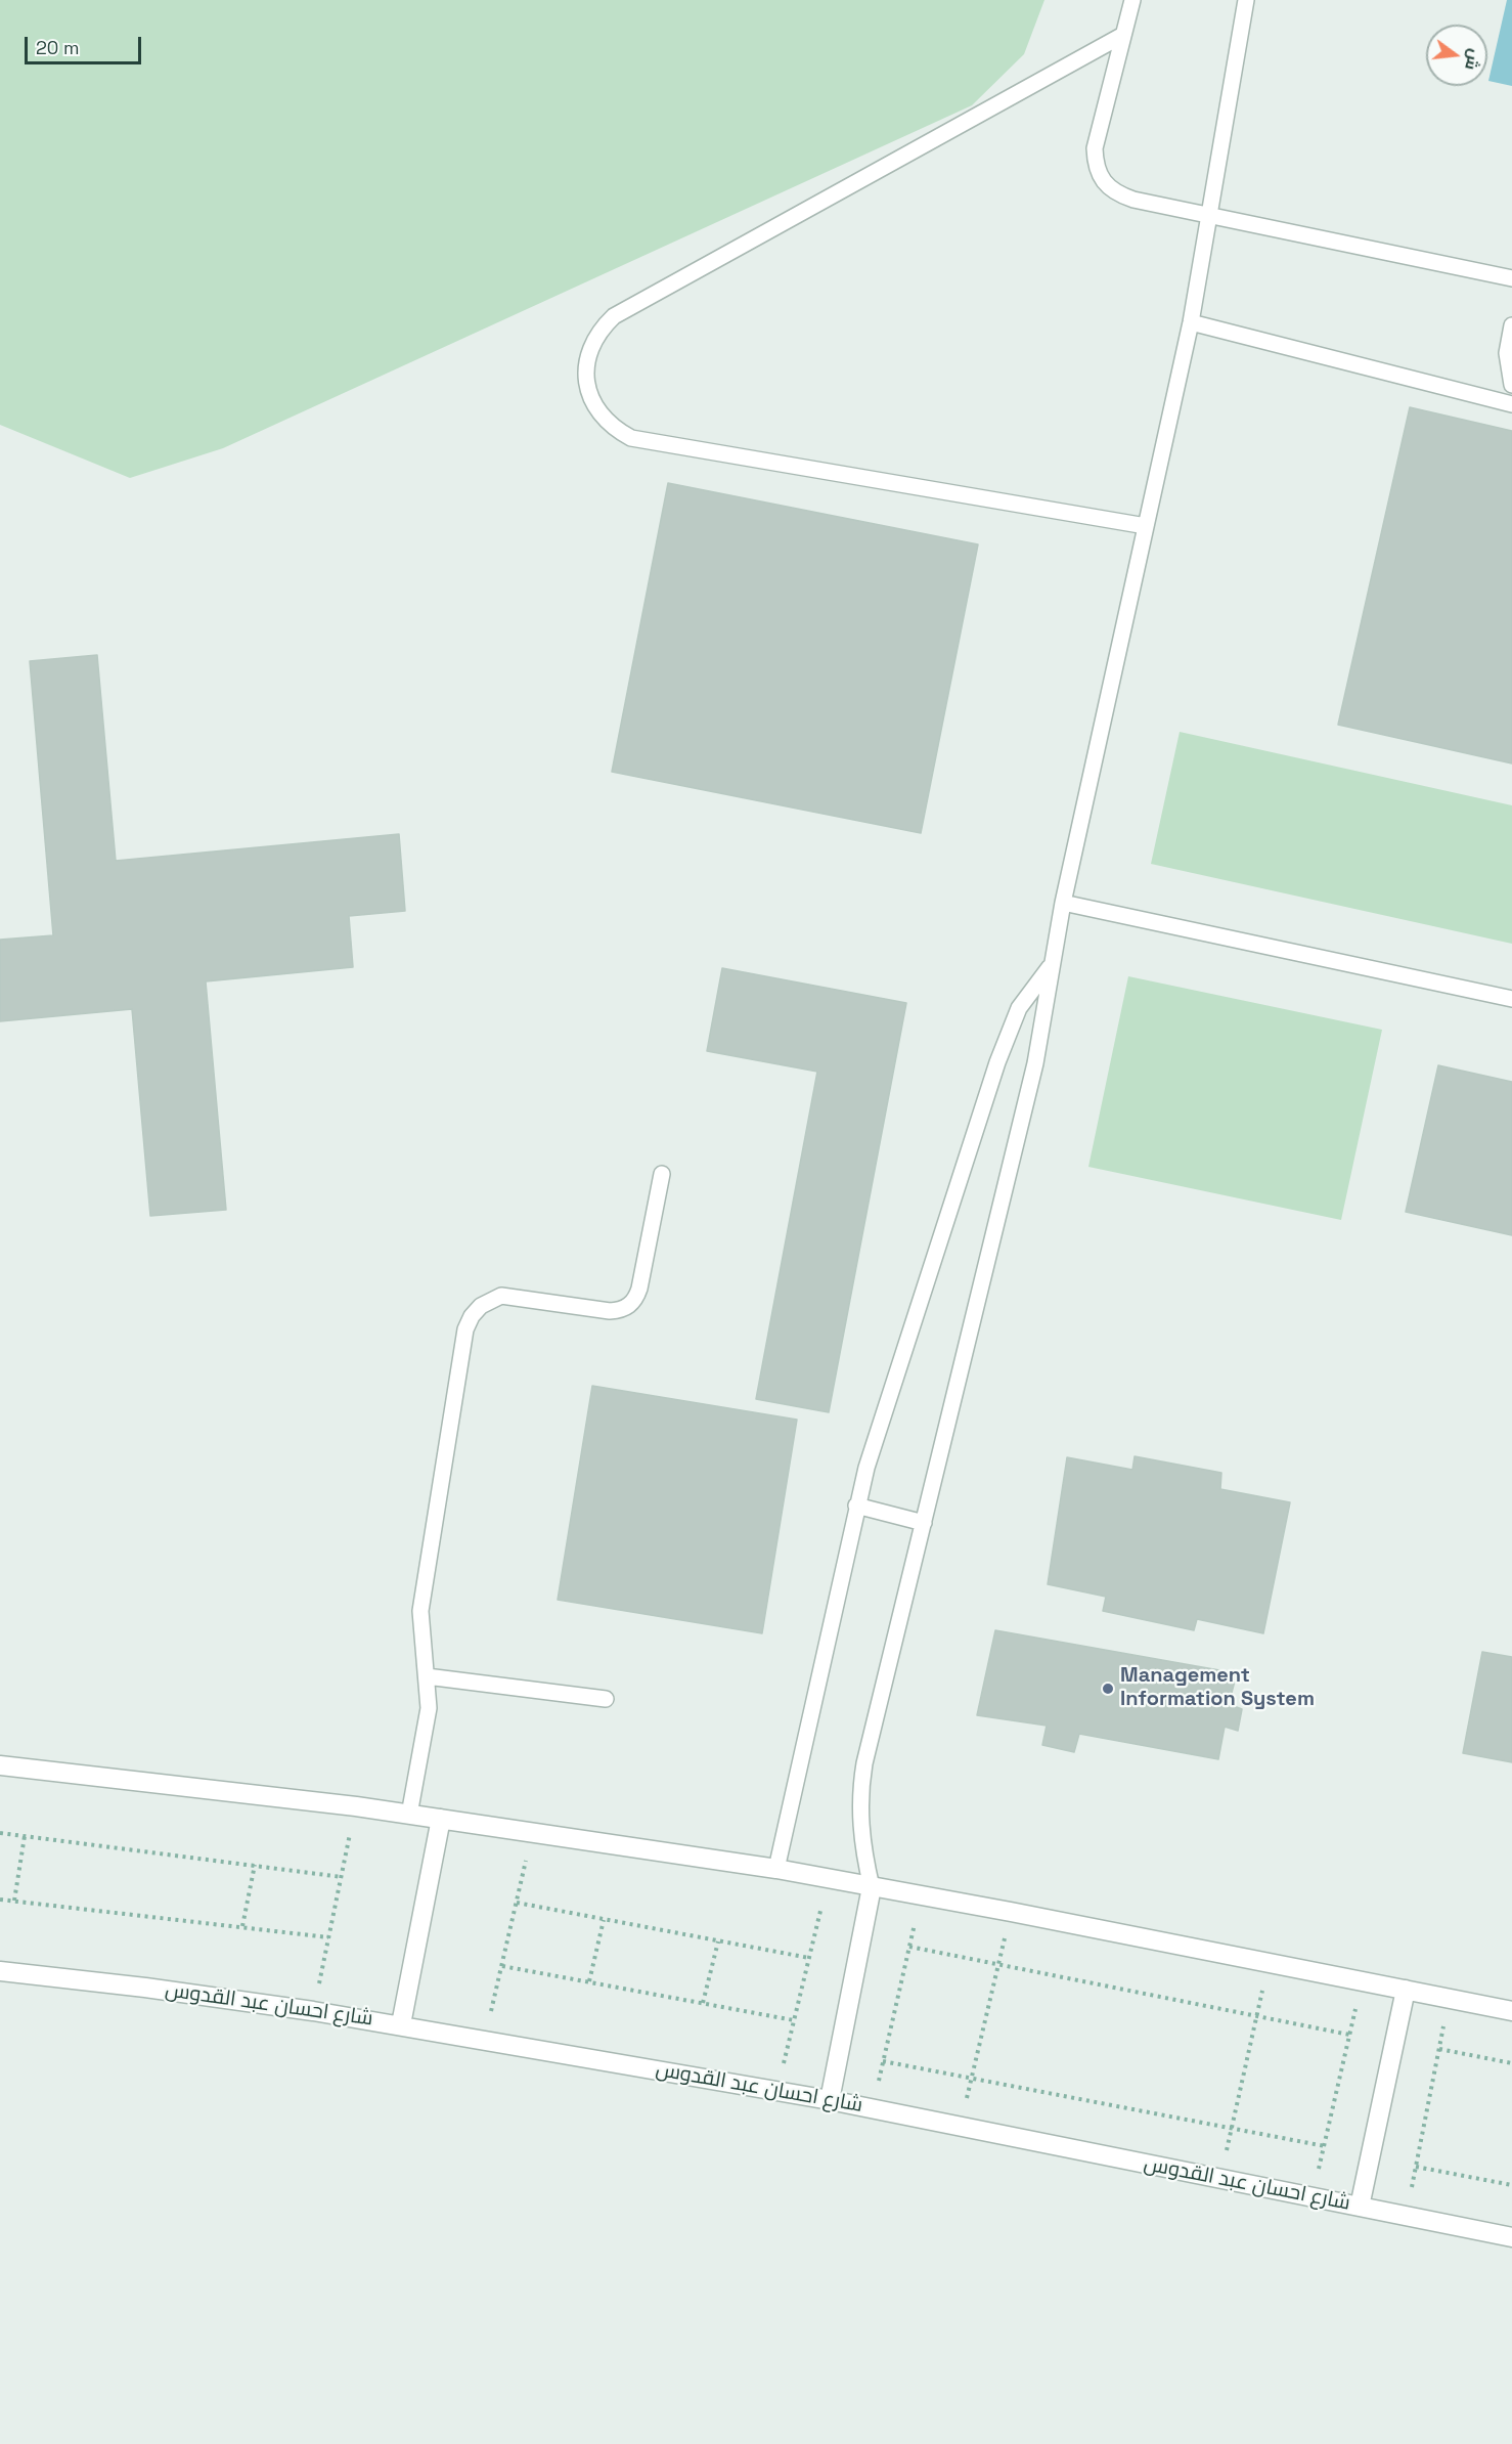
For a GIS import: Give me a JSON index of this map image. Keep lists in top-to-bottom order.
{
  "streets": {
    "street": ["شارع احسان عبد القدوس"]
  },
  "places": ["Management Information System"],
  "scale_bar": "20 m",
  "north": "right"
}
